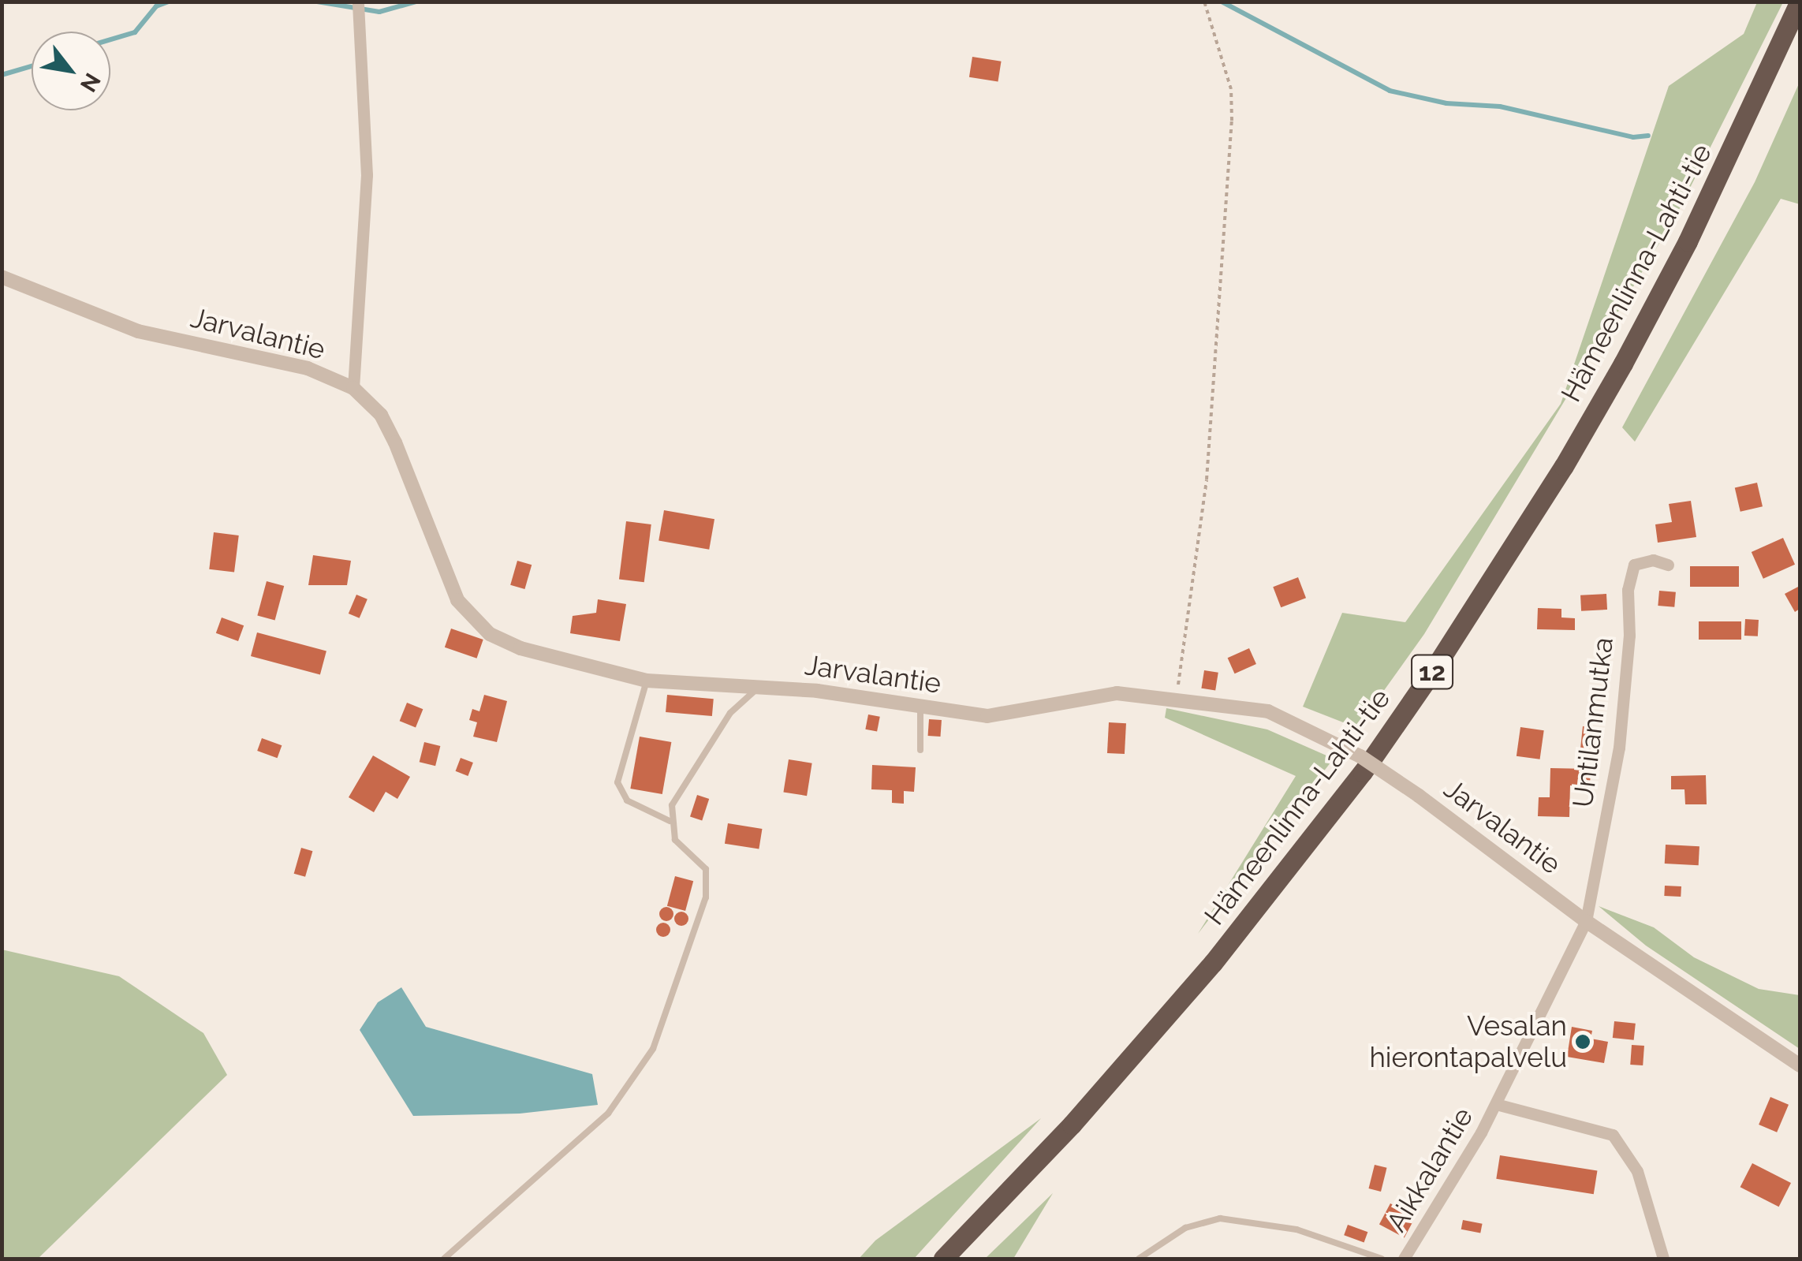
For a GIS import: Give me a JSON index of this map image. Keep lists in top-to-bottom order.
{
  "streets": {
    "highway": ["Hämeenlinna-Lahti-tie", "12"],
    "street": ["Jarvalantie", "Untilanmutka", "Aikkalantie"]
  },
  "crossings": [
    ["Jarvalantie", "Untilanmutka"],
    ["Jarvalantie", "Aikkalantie"],
    ["Untilanmutka", "Aikkalantie"]
  ],
  "places": ["Vesalan hierontapalvelu"],
  "north": "bottom right"
}
